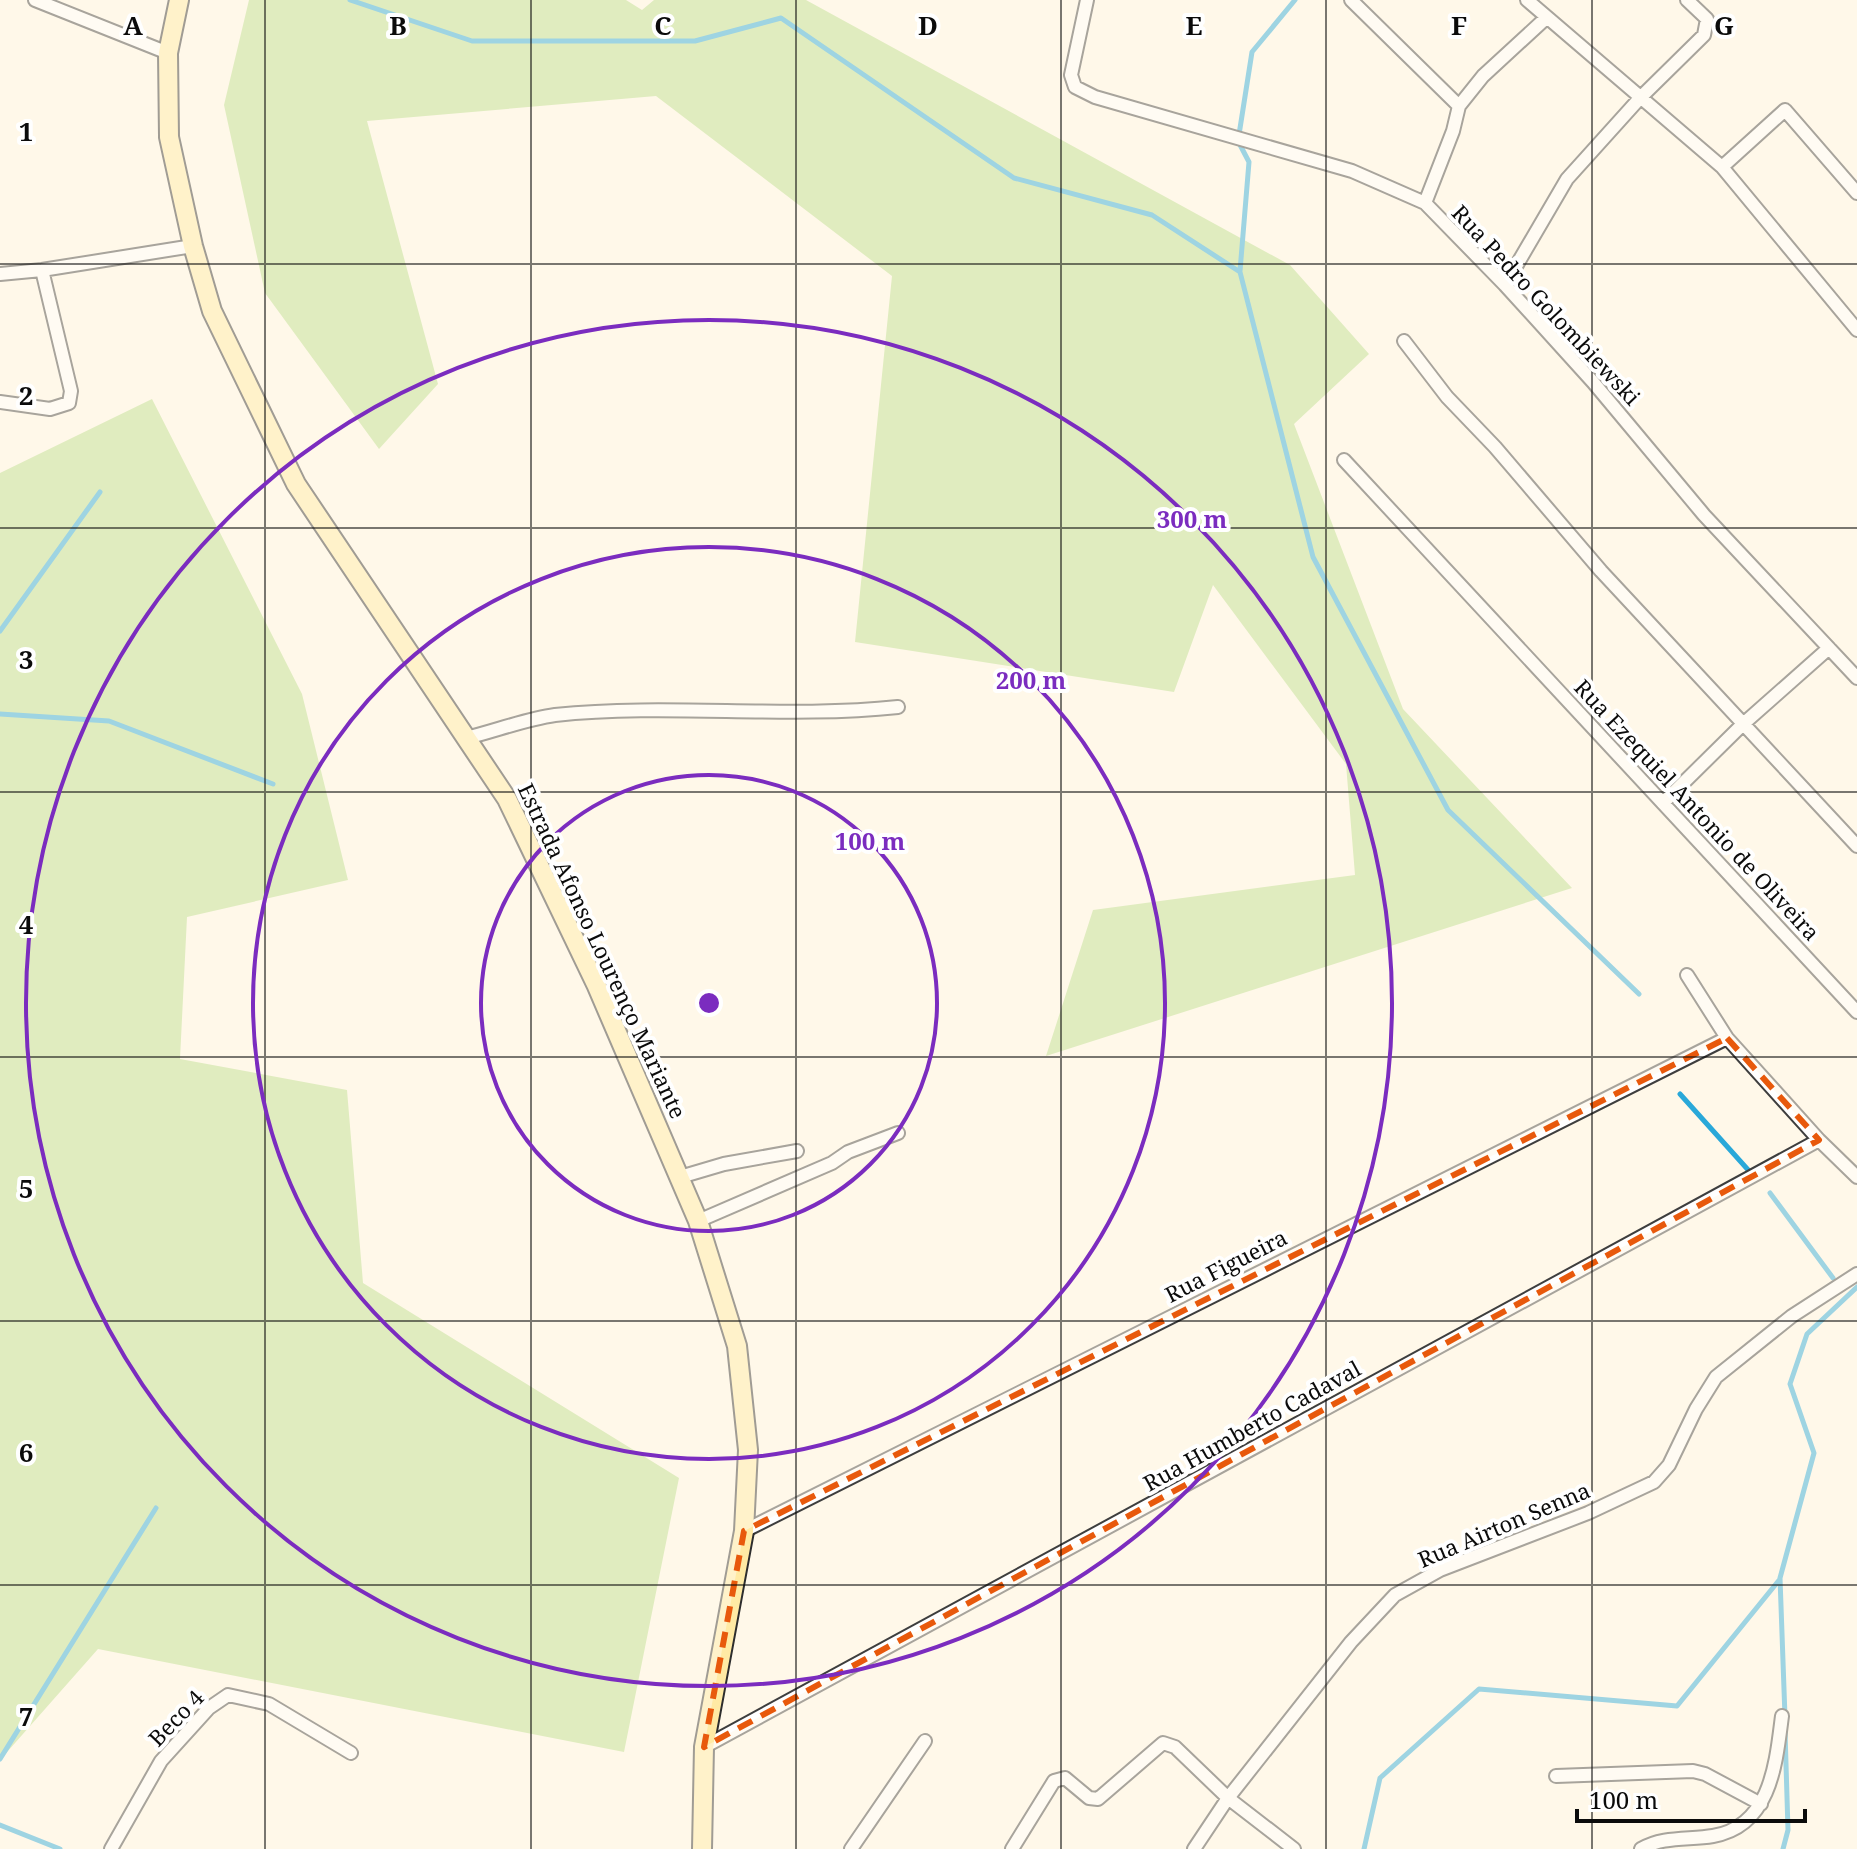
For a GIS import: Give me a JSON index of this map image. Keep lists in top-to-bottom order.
{
  "streets": {
    "main road": ["Estrada Afonso Lourenço Mariante"],
    "street": [
      "Rua Pedro Golombiewski",
      "Rua Ezequiel Antonio de Oliveira",
      "Rua Figueira",
      "Rua Humberto Cadaval",
      "Rua Airton Senna",
      "Beco 4"
    ]
  },
  "crossings": [
    ["Estrada Afonso Lourenço Mariante", "Rua Figueira"],
    ["Estrada Afonso Lourenço Mariante", "Rua Humberto Cadaval"]
  ],
  "scale_bar": "100 m",
  "grid": {
    "columns": [
      "A",
      "B",
      "C",
      "D",
      "E",
      "F",
      "G"
    ],
    "rows": [
      "1",
      "2",
      "3",
      "4",
      "5",
      "6",
      "7"
    ]
  },
  "rings": ["300 m", "200 m", "100 m"]
}
